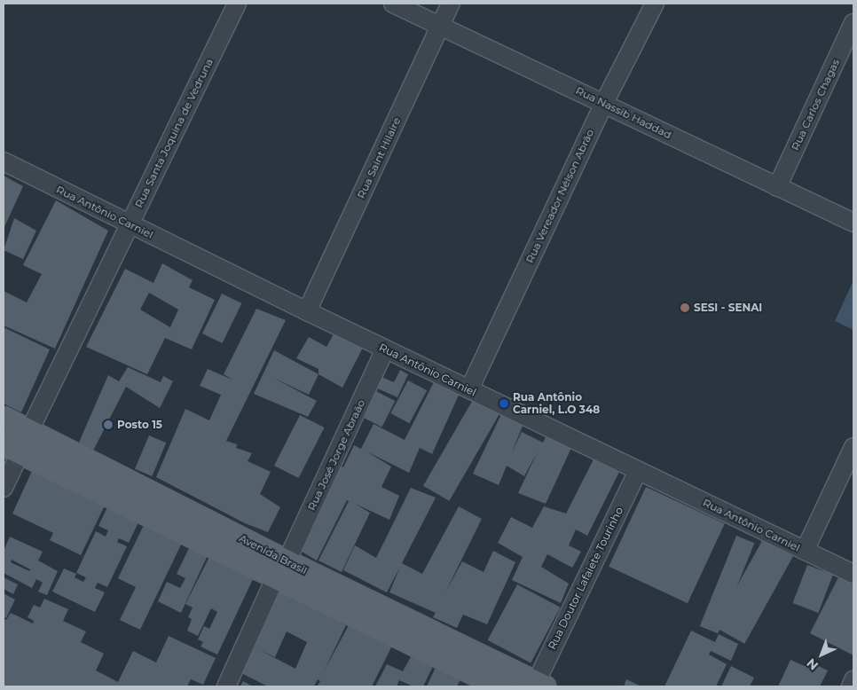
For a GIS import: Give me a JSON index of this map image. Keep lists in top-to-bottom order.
{
  "streets": {
    "main road": ["Avenida Brasil"],
    "street": [
      "Rua Carlos Chagas",
      "Rua Nassib Haddad",
      "Rua Santa Joquina de Vedruna",
      "Rua Saint Hilaire",
      "Rua Vereador Nélson Abrão",
      "Rua Antônio Carniel",
      "Rua José Jorge Abraão",
      "Rua Doutor Lafaiete Tourinho"
    ]
  },
  "crossings": [
    ["Rua Carlos Chagas", "Rua Nassib Haddad"],
    ["Rua Nassib Haddad", "Rua Saint Hilaire"],
    ["Rua Nassib Haddad", "Rua Vereador Nélson Abrão"],
    ["Rua Santa Joquina de Vedruna", "Rua Antônio Carniel"],
    ["Rua Santa Joquina de Vedruna", "Avenida Brasil"],
    ["Rua Saint Hilaire", "Rua Antônio Carniel"],
    ["Rua Vereador Nélson Abrão", "Rua Antônio Carniel"],
    ["Rua Antônio Carniel", "Rua José Jorge Abraão"],
    ["Rua Antônio Carniel", "Rua Doutor Lafaiete Tourinho"],
    ["Rua José Jorge Abraão", "Avenida Brasil"],
    ["Avenida Brasil", "Rua Doutor Lafaiete Tourinho"]
  ],
  "places": ["SESI - SENAI", "Rua Antônio Carniel, L.O 348", "Posto 15"],
  "north": "bottom left"
}
